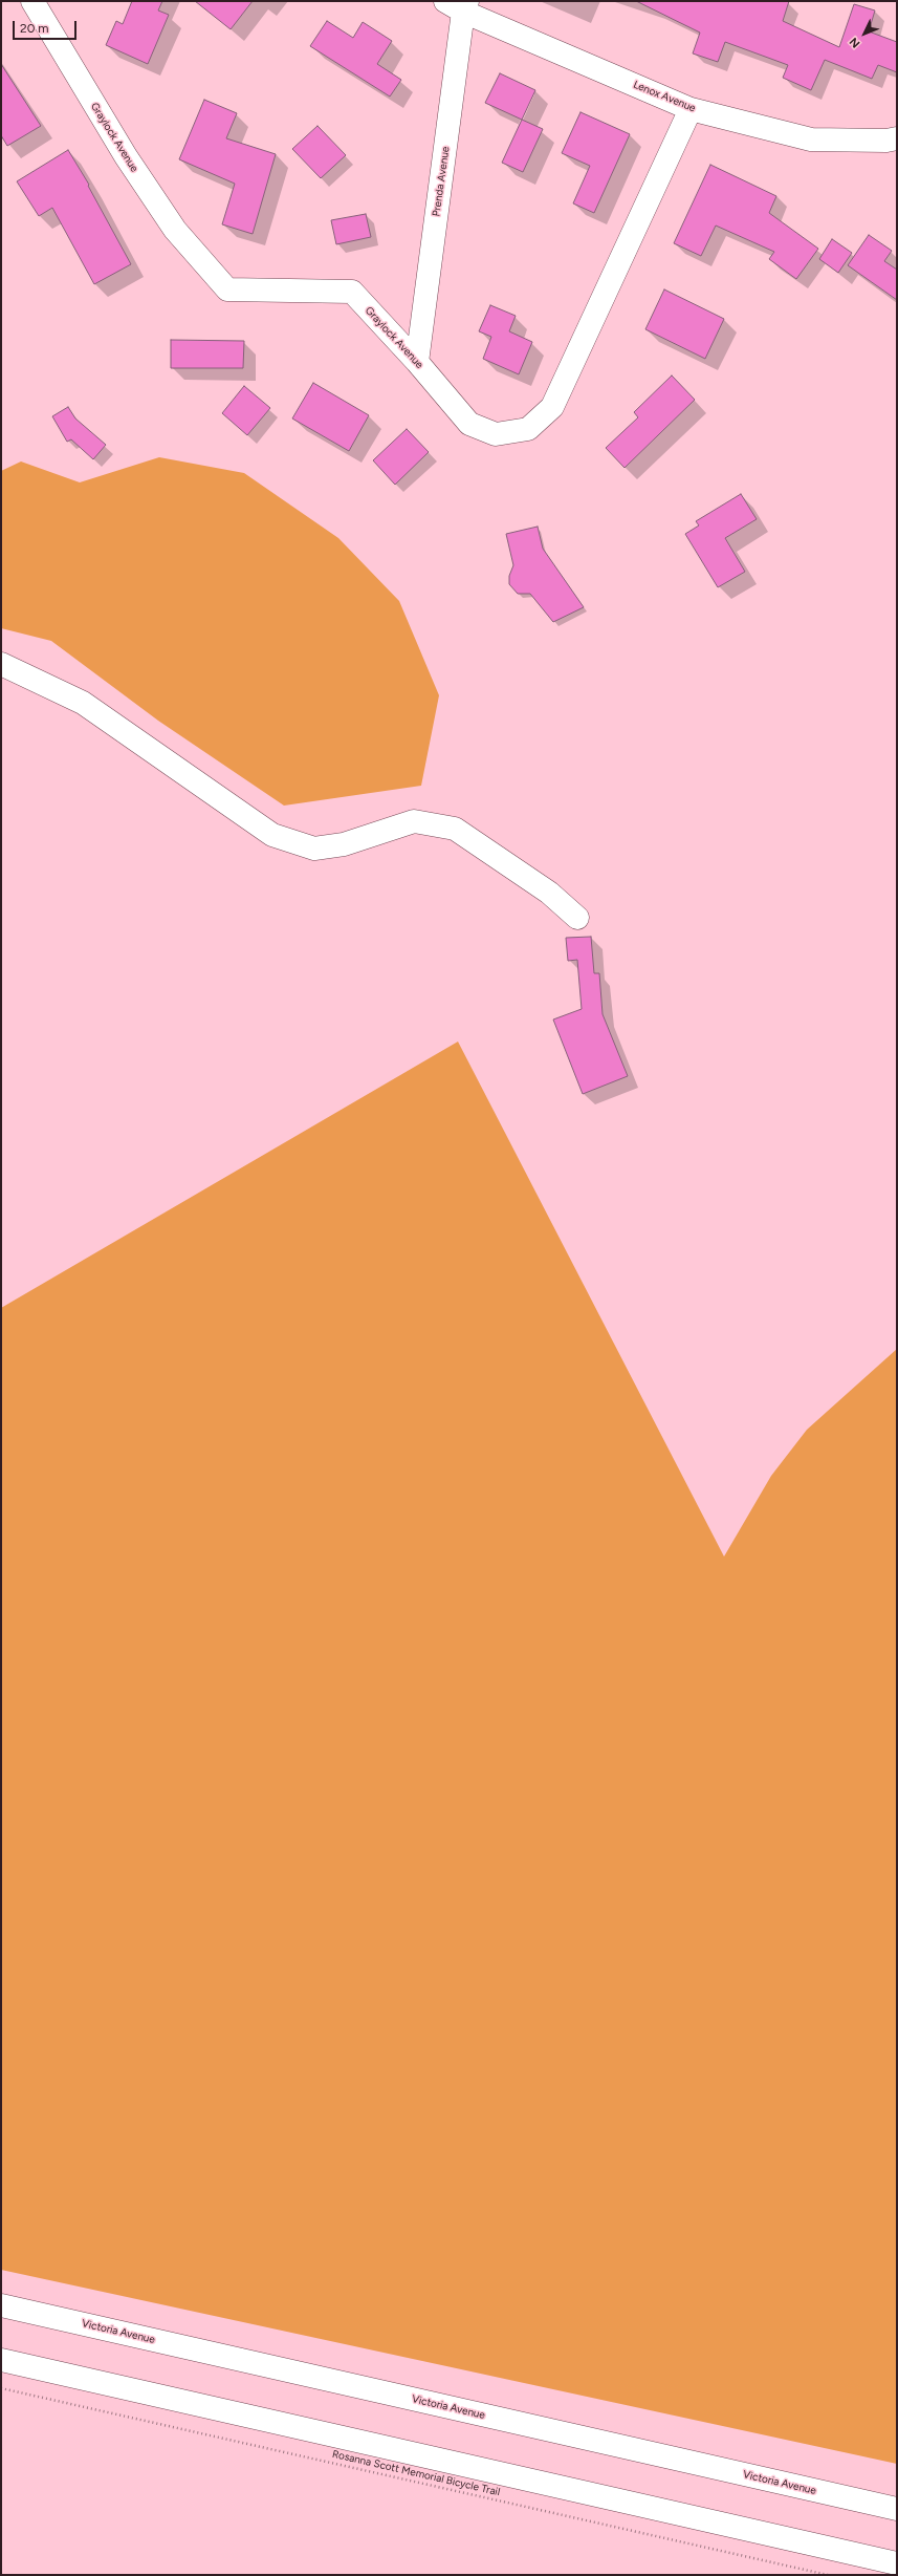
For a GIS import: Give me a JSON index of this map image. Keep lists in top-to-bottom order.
{
  "streets": {
    "street": [
      "Lenox Avenue",
      "Graylock Avenue",
      "Prenda Avenue",
      "Victoria Avenue"
    ],
    "path": ["Rosanna Scott Memorial Bicycle Trail"]
  },
  "crossings": [
    ["Lenox Avenue", "Graylock Avenue"],
    ["Lenox Avenue", "Prenda Avenue"],
    ["Graylock Avenue", "Prenda Avenue"]
  ],
  "scale_bar": "20 m",
  "north": "bottom left"
}
